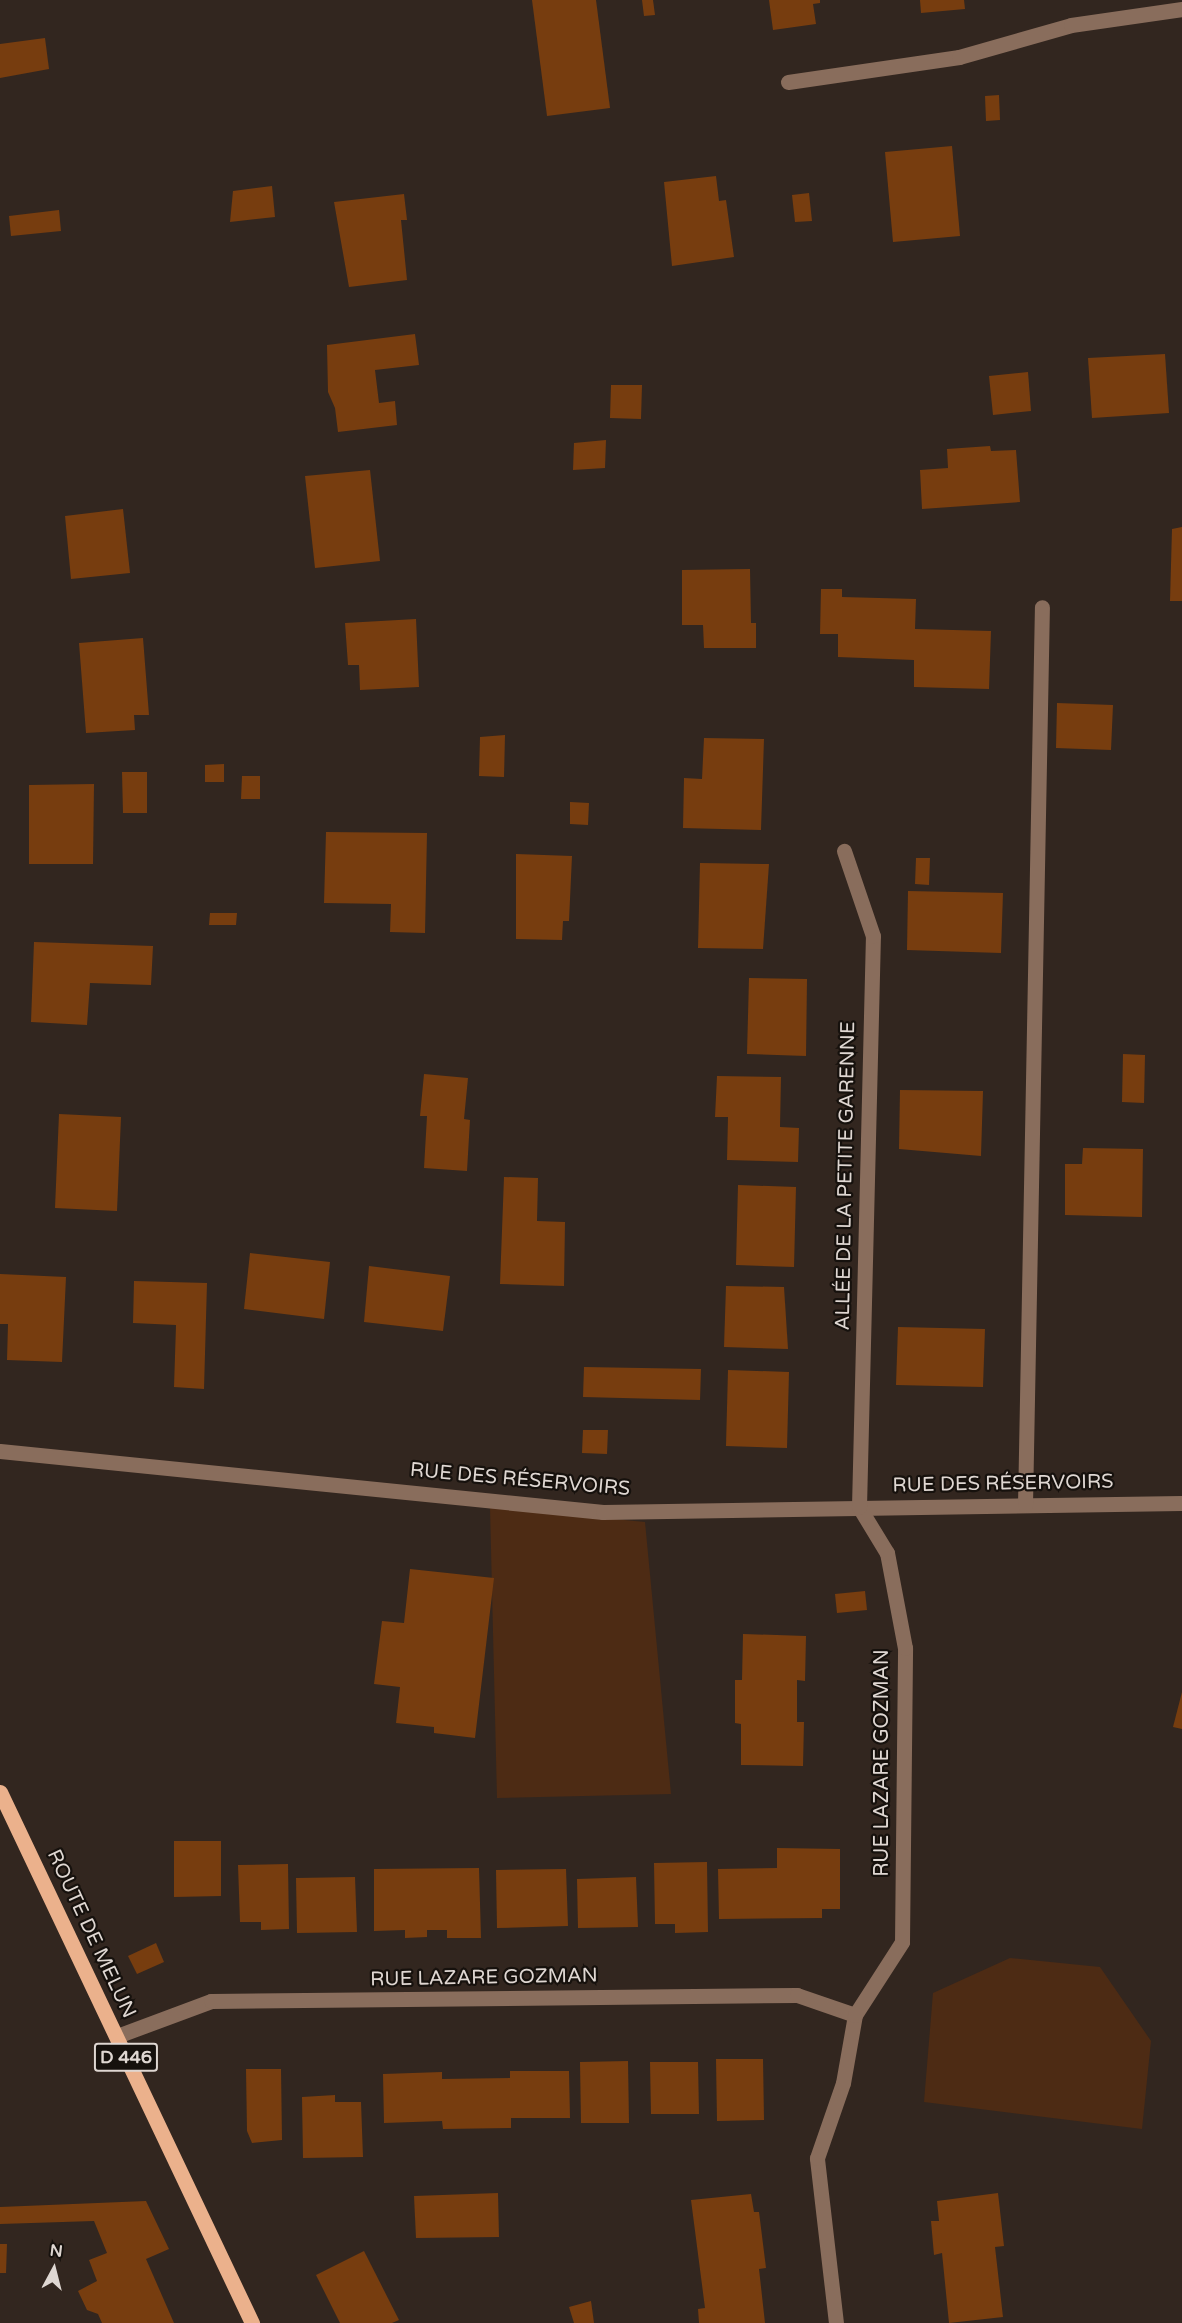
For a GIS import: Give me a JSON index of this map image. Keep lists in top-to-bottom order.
{
  "streets": {
    "main road": ["ROUTE DE MELUN", "D 446"],
    "street": ["ALLÉE DE LA PETITE GARENNE", "RUE DES RÉSERVOIRS", "RUE LAZARE GOZMAN"]
  },
  "crossings": [
    ["ALLÉE DE LA PETITE GARENNE", "RUE DES RÉSERVOIRS"],
    ["ALLÉE DE LA PETITE GARENNE", "RUE LAZARE GOZMAN"],
    ["RUE DES RÉSERVOIRS", "RUE LAZARE GOZMAN"],
    ["RUE LAZARE GOZMAN", "ROUTE DE MELUN"]
  ],
  "north": "top"
}
